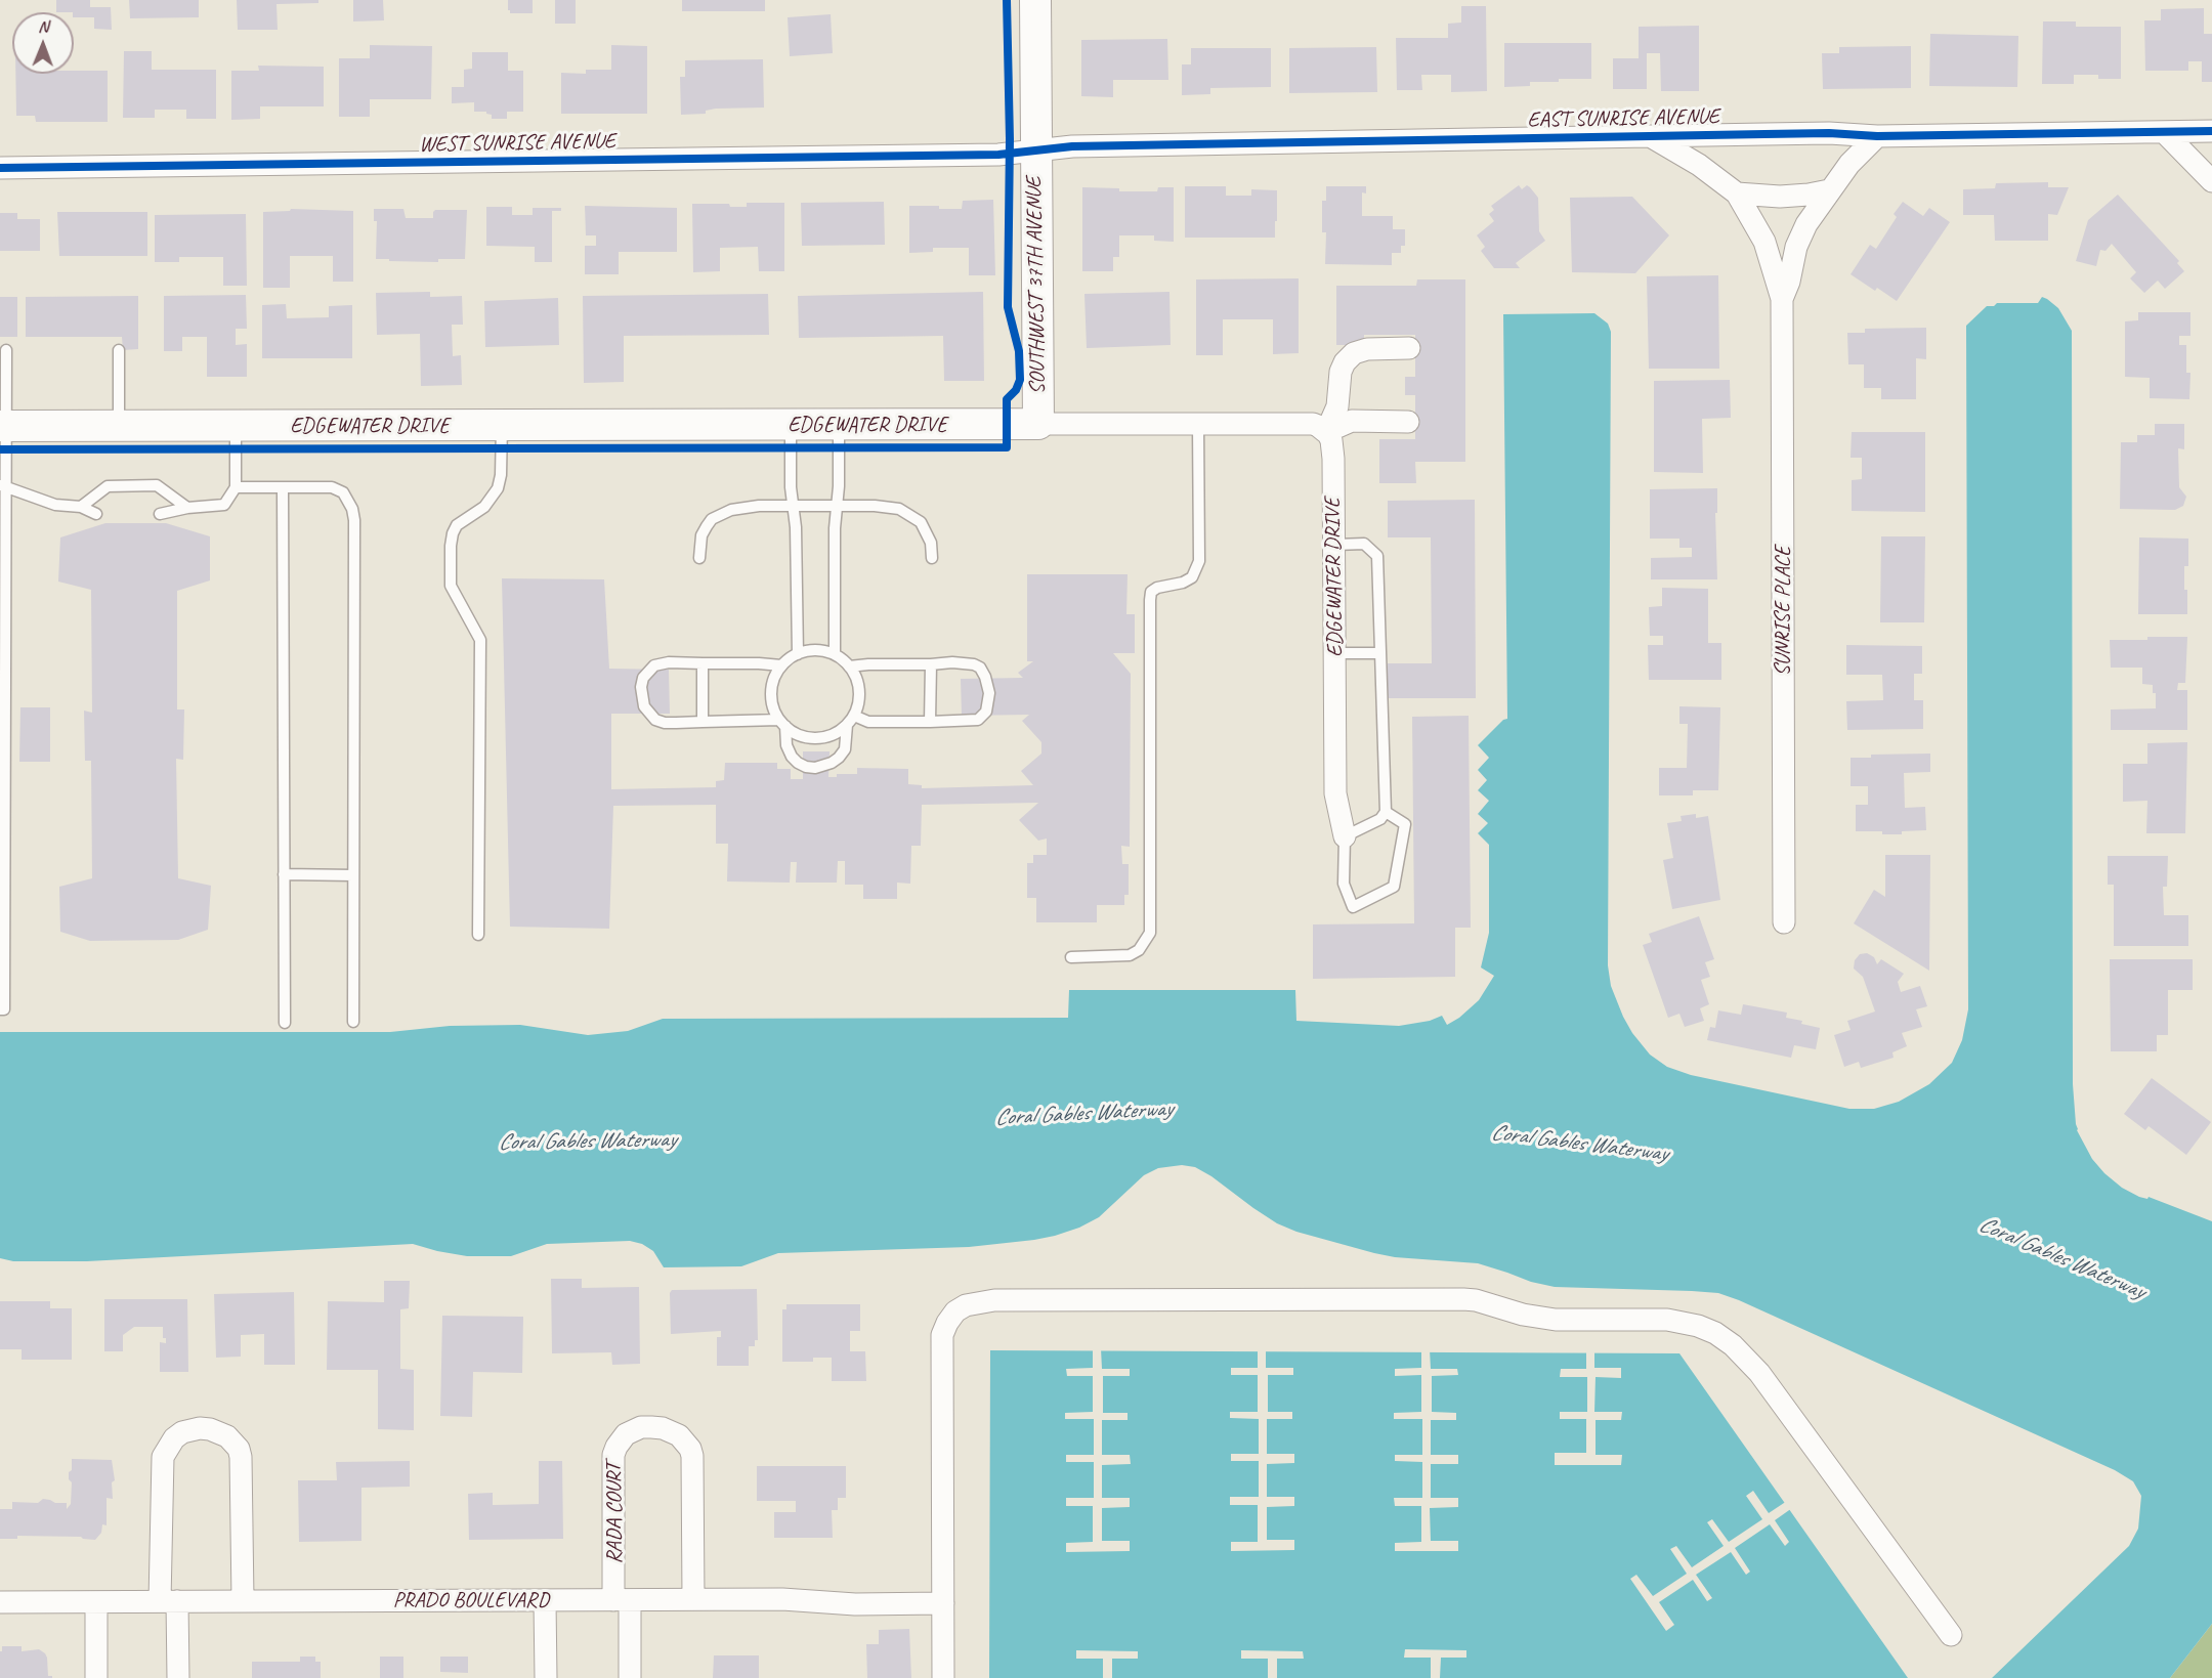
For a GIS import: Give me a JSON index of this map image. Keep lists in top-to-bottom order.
{
  "streets": {
    "street": [
      "EAST SUNRISE AVENUE",
      "WEST SUNRISE AVENUE",
      "SOUTHWEST 37TH AVENUE",
      "EDGEWATER DRIVE",
      "SUNRISE PLACE",
      "RADA COURT",
      "PRADO BOULEVARD"
    ]
  },
  "crossings": [
    ["EAST SUNRISE AVENUE", "WEST SUNRISE AVENUE"],
    ["EAST SUNRISE AVENUE", "SOUTHWEST 37TH AVENUE"],
    ["EAST SUNRISE AVENUE", "SUNRISE PLACE"],
    ["WEST SUNRISE AVENUE", "SOUTHWEST 37TH AVENUE"],
    ["SOUTHWEST 37TH AVENUE", "EDGEWATER DRIVE"],
    ["RADA COURT", "PRADO BOULEVARD"]
  ],
  "water": ["Coral Gables Waterway"],
  "north": "top"
}
